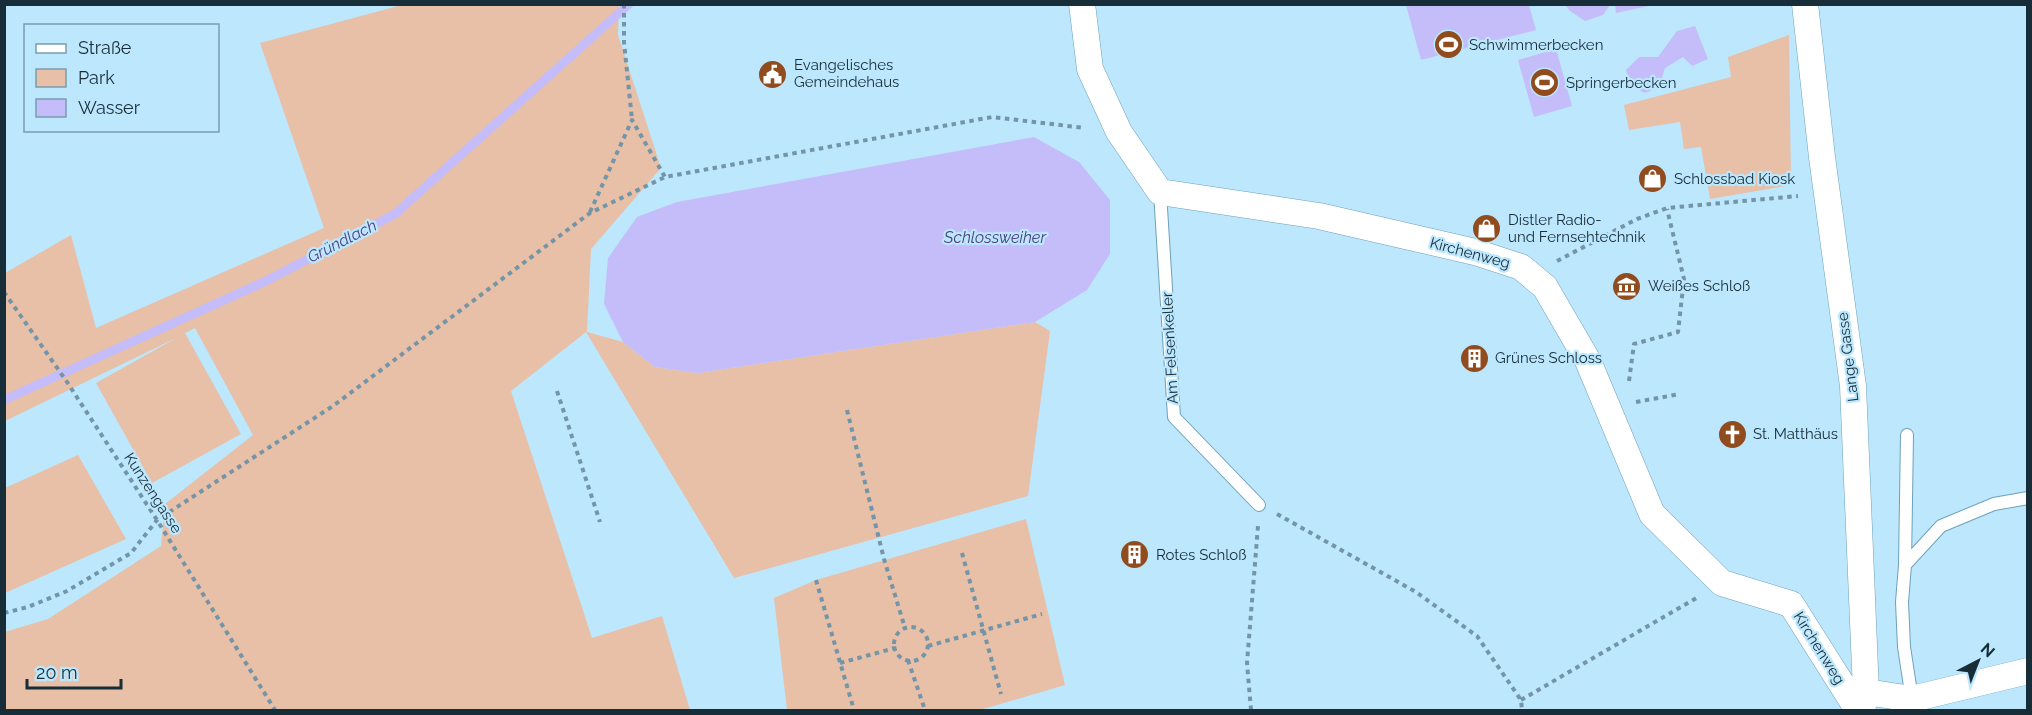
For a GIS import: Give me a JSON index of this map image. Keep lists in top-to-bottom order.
{
  "streets": {
    "street": ["Kirchenweg", "Lange Gasse"],
    "lane": ["Am Felsenkeller"],
    "path": ["Kunzengasse"]
  },
  "crossings": [
    ["Kirchenweg", "Am Felsenkeller"],
    ["Kirchenweg", "Lange Gasse"]
  ],
  "water": ["Schlossweiher", "Gründlach"],
  "places": {
    "sports": ["Schwimmerbecken", "Springerbecken"],
    "public building": ["Evangelisches Gemeindehaus"],
    "shop": ["Schlossbad Kiosk", "Distler Radio- und Fernsehtechnik"],
    "museum": ["Weißes Schloß"],
    "building": ["Grünes Schloss", "Rotes Schloß"],
    "church": ["St. Matthäus"]
  },
  "legend": ["Straße", "Park", "Wasser"],
  "scale_bar": "20 m",
  "north": "top right"
}
